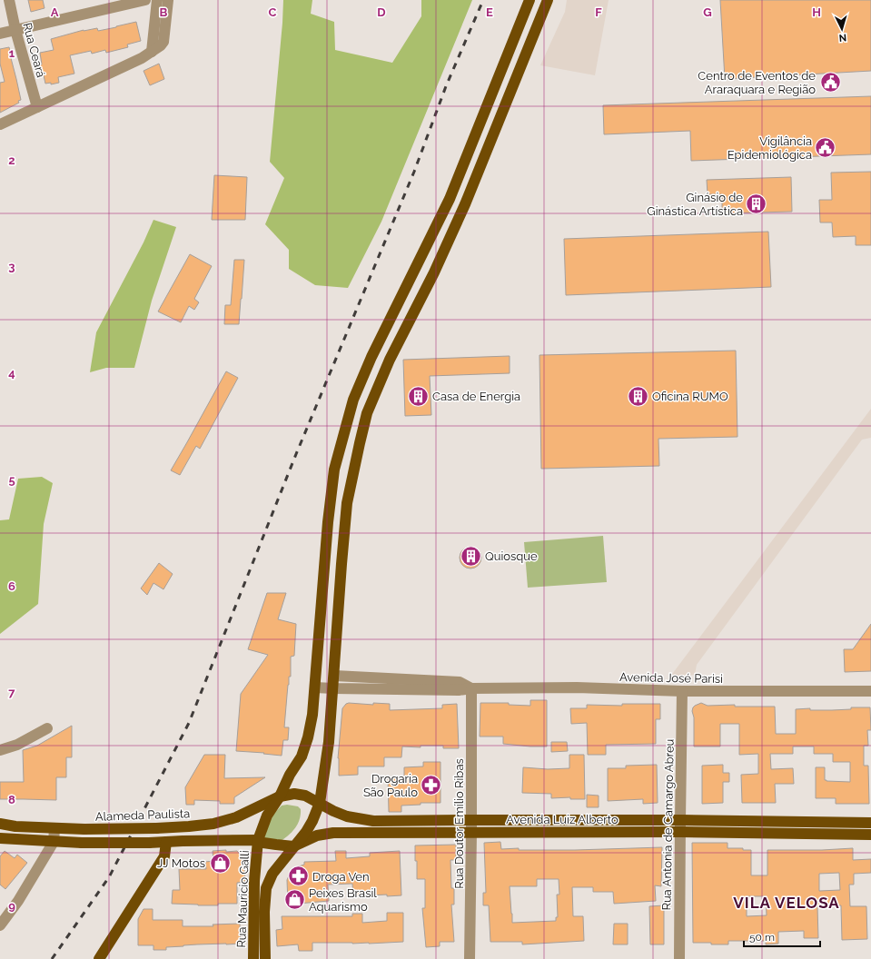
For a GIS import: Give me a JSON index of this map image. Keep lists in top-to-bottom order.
{
  "streets": {
    "main road": ["Alameda Paulista", "Avenida Luiz Alberto", "Rua Mauricio Galli"],
    "street": [
      "Rua Ceará",
      "Avenida José Parisi",
      "Rua Doutor Emílio Ribas",
      "Rua Antonia de Camargo Abreu"
    ]
  },
  "crossings": [
    ["Avenida José Parisi", "Rua Doutor Emílio Ribas"],
    ["Avenida José Parisi", "Rua Antonia de Camargo Abreu"],
    ["Avenida José Parisi", "Rua Mauricio Galli"],
    ["Alameda Paulista", "Avenida Luiz Alberto"],
    ["Alameda Paulista", "Rua Mauricio Galli"],
    ["Avenida Luiz Alberto", "Rua Doutor Emílio Ribas"],
    ["Avenida Luiz Alberto", "Rua Antonia de Camargo Abreu"],
    ["Avenida Luiz Alberto", "Rua Mauricio Galli"]
  ],
  "districts": ["VILA VELOSA"],
  "places": {
    "public building": ["Centro de Eventos de Araraquara e Região", "Vigilância Epidemiológica"],
    "building": [
      "Ginásio de Ginástica Artística",
      "Casa de Energia",
      "Oficina RUMO",
      "Quiosque"
    ],
    "pharmacy": ["Drogaria São Paulo", "Droga Ven"],
    "shop": ["JJ Motos", "Peixes Brasil Aquarismo"]
  },
  "scale_bar": "50 m",
  "north": "bottom",
  "grid": {
    "columns": [
      "A",
      "B",
      "C",
      "D",
      "E",
      "F",
      "G",
      "H"
    ],
    "rows": [
      "1",
      "2",
      "3",
      "4",
      "5",
      "6",
      "7",
      "8",
      "9"
    ]
  }
}
